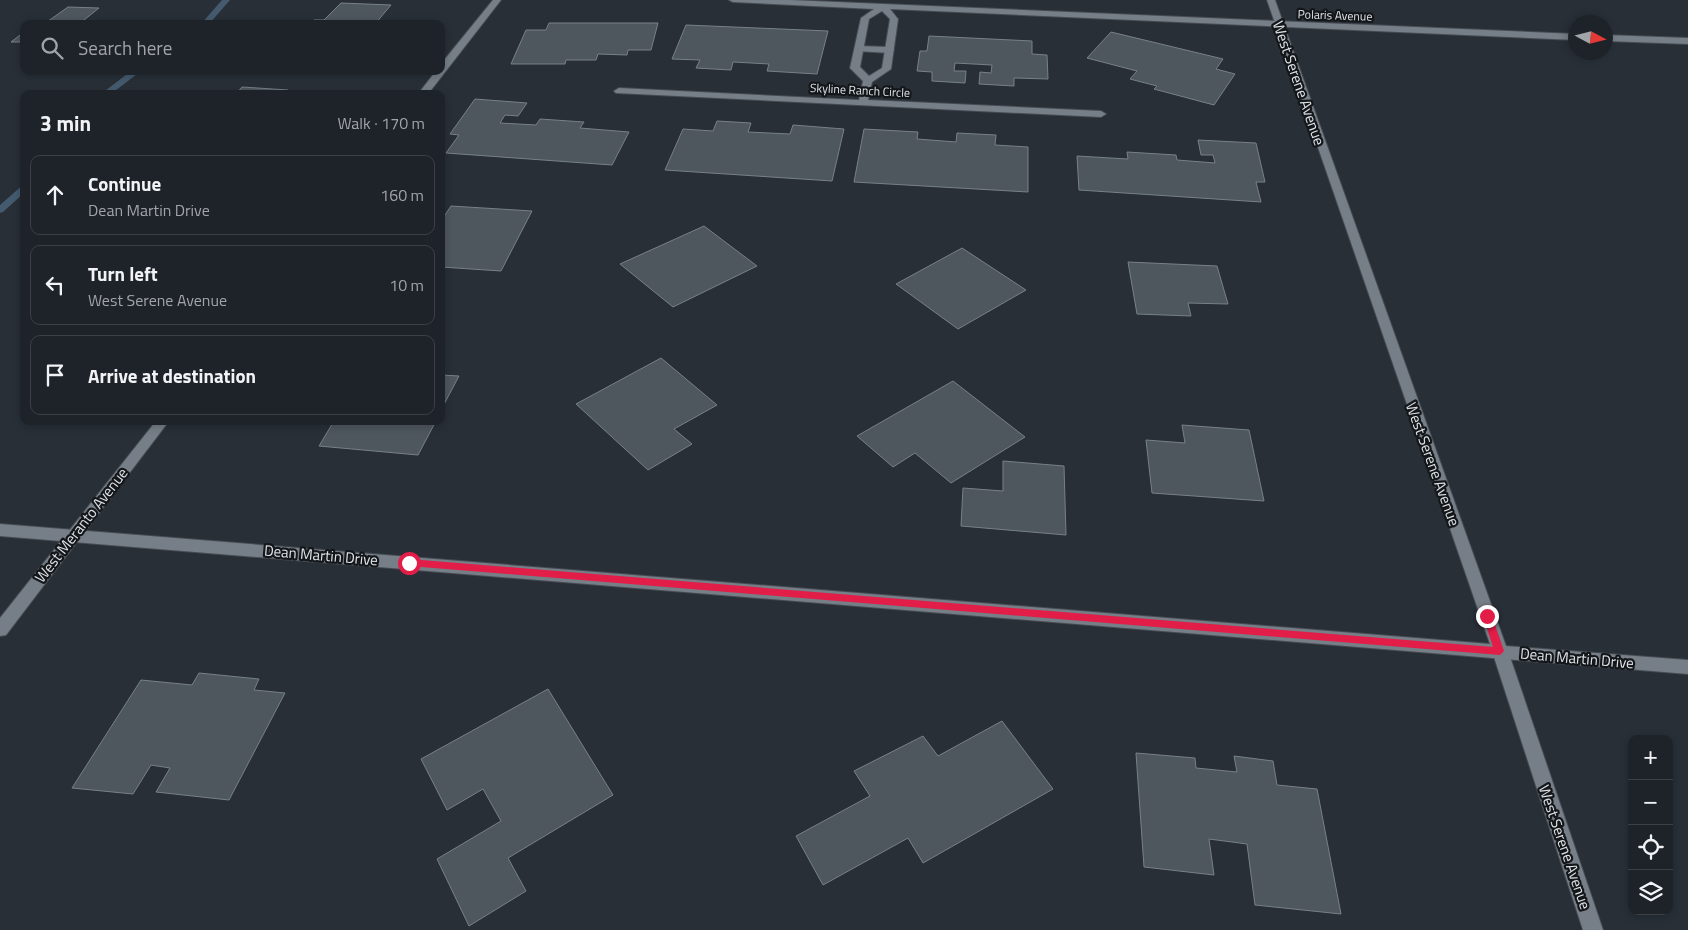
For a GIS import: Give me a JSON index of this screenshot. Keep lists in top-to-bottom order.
{
  "streets": {
    "street": [
      "Polaris Avenue",
      "West Serene Avenue",
      "Skyline Ranch Circle",
      "West Meranto Avenue",
      "Dean Martin Drive"
    ]
  },
  "crossings": [
    ["Polaris Avenue", "West Serene Avenue"],
    ["West Serene Avenue", "Dean Martin Drive"],
    ["West Meranto Avenue", "Dean Martin Drive"]
  ],
  "north": "right",
  "page": {
    "search": "Search here",
    "heading": ["3 min", "Walk · 170 m"],
    "list": [
      ["Continue", "Dean Martin Drive", "160 m"],
      ["Turn left", "West Serene Avenue", "10 m"],
      "Arrive at destination"
    ],
    "map_buttons": ["+", "−"]
  }
}
